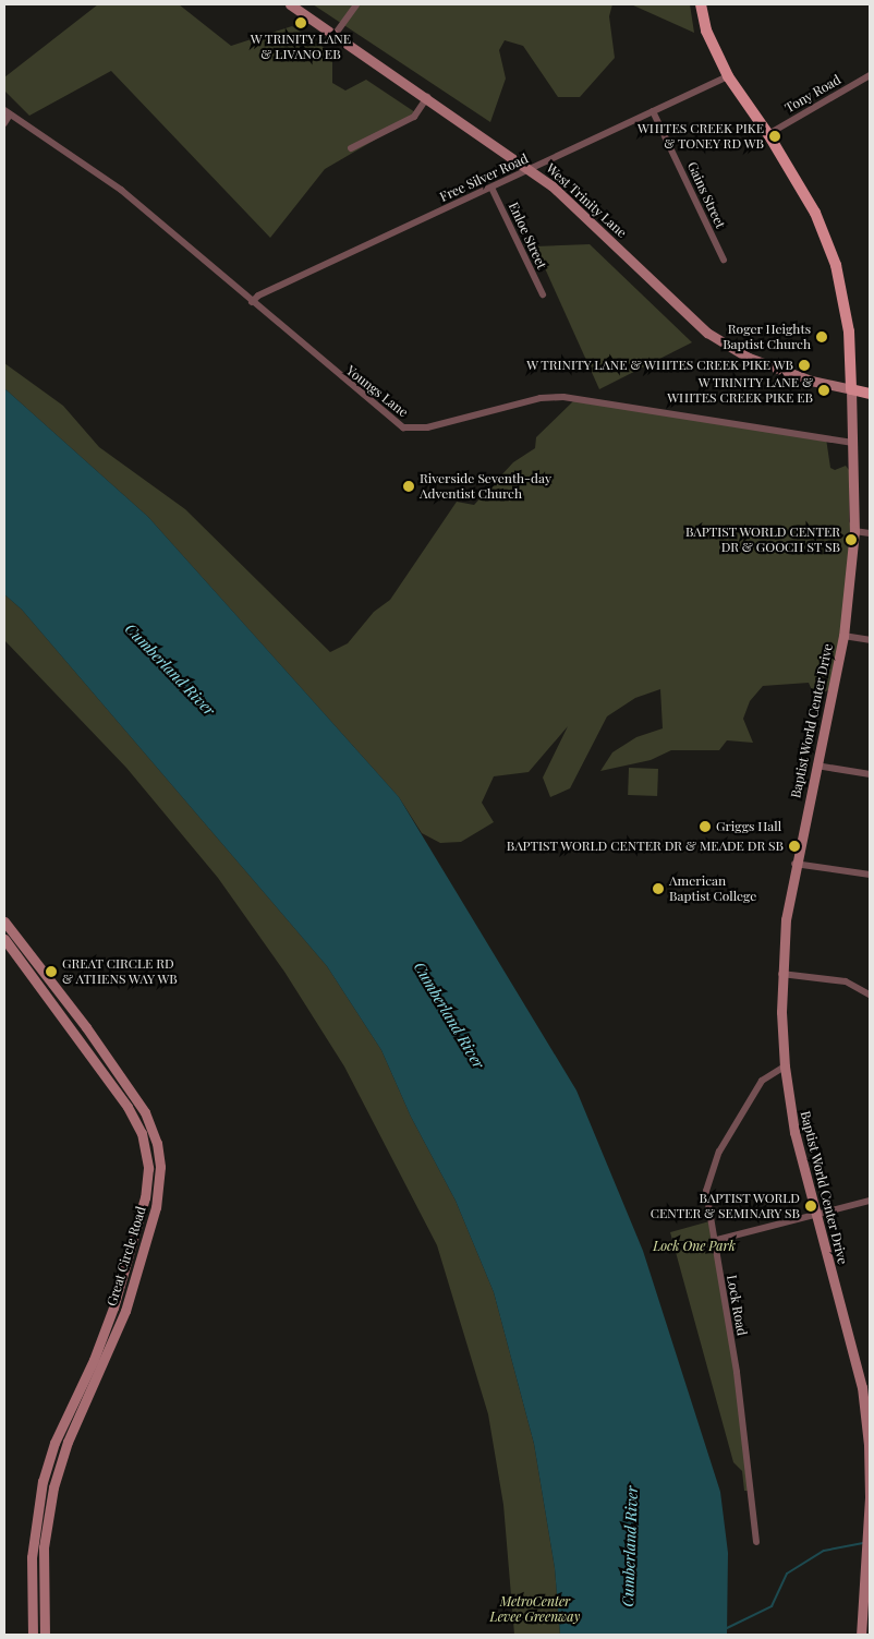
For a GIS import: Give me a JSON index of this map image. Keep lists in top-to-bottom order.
{
  "streets": {
    "main road": ["West Trinity Lane"],
    "street": [
      "Tony Road",
      "Free Silver Road",
      "Gains Street",
      "Enloe Street",
      "Youngs Lane",
      "Baptist World Center Drive",
      "Great Circle Road",
      "Lock Road"
    ]
  },
  "crossings": [
    ["Free Silver Road", "Gains Street"],
    ["Free Silver Road", "West Trinity Lane"],
    ["Free Silver Road", "Enloe Street"],
    ["Free Silver Road", "Youngs Lane"],
    ["West Trinity Lane", "Baptist World Center Drive"],
    ["Youngs Lane", "Baptist World Center Drive"],
    ["Baptist World Center Drive", "Lock Road"]
  ],
  "water": ["Cumberland River"],
  "parks": ["Lock One Park", "MetroCenter Levee Greenway"],
  "places": [
    "W TRINITY LANE & LIVANO EB",
    "WHITES CREEK PIKE & TONEY RD WB",
    "Roger Heights Baptist Church",
    "W TRINITY LANE & WHITES CREEK PIKE WB",
    "W TRINITY LANE & WHITES CREEK PIKE EB",
    "Riverside Seventh-day Adventist Church",
    "BAPTIST WORLD CENTER DR & GOOCH ST SB",
    "Griggs Hall",
    "BAPTIST WORLD CENTER DR & MEADE DR SB",
    "American Baptist College",
    "GREAT CIRCLE RD & ATHENS WAY WB",
    "BAPTIST WORLD CENTER & SEMINARY SB"
  ]
}
